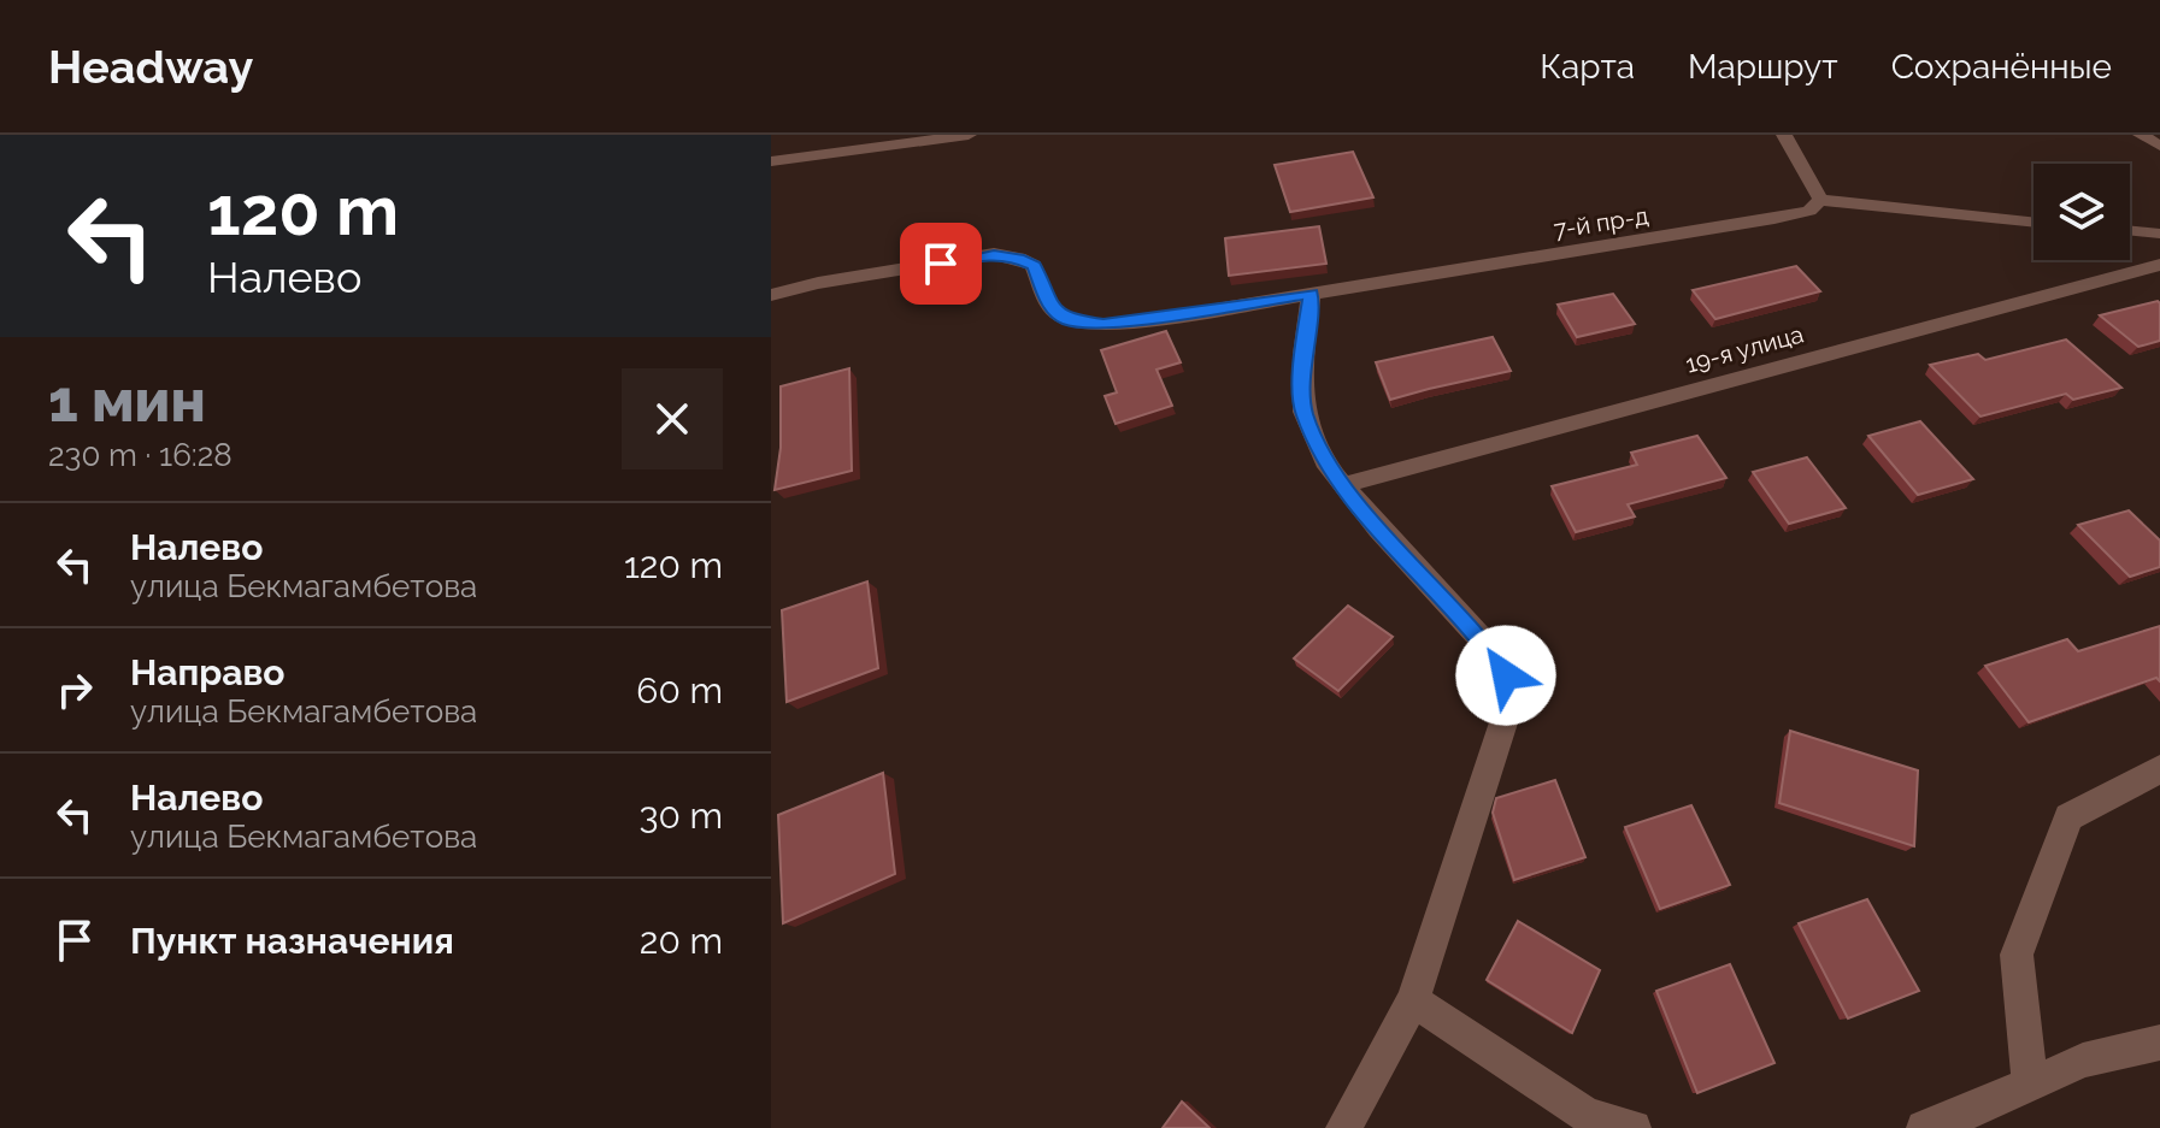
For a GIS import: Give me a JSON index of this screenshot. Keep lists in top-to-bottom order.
{
  "streets": {
    "street": ["7-й пр-д", "19-я улица"]
  },
  "page": {
    "header": "Headway",
    "nav": ["Карта", "Маршрут", "Сохранённые"],
    "turn": ["120 m", "Налево"],
    "heading": ["1 мин", "230 m · 16:28"],
    "list": [
      {
        "name": "Налево",
        "note": "улица Бекмагамбетова",
        "value": "120 m"
      },
      {
        "name": "Направо",
        "note": "улица Бекмагамбетова",
        "value": "60 m"
      },
      {
        "name": "Налево",
        "note": "улица Бекмагамбетова",
        "value": "30 m"
      },
      {
        "name": "Пункт назначения",
        "value": "20 m"
      }
    ]
  }
}
